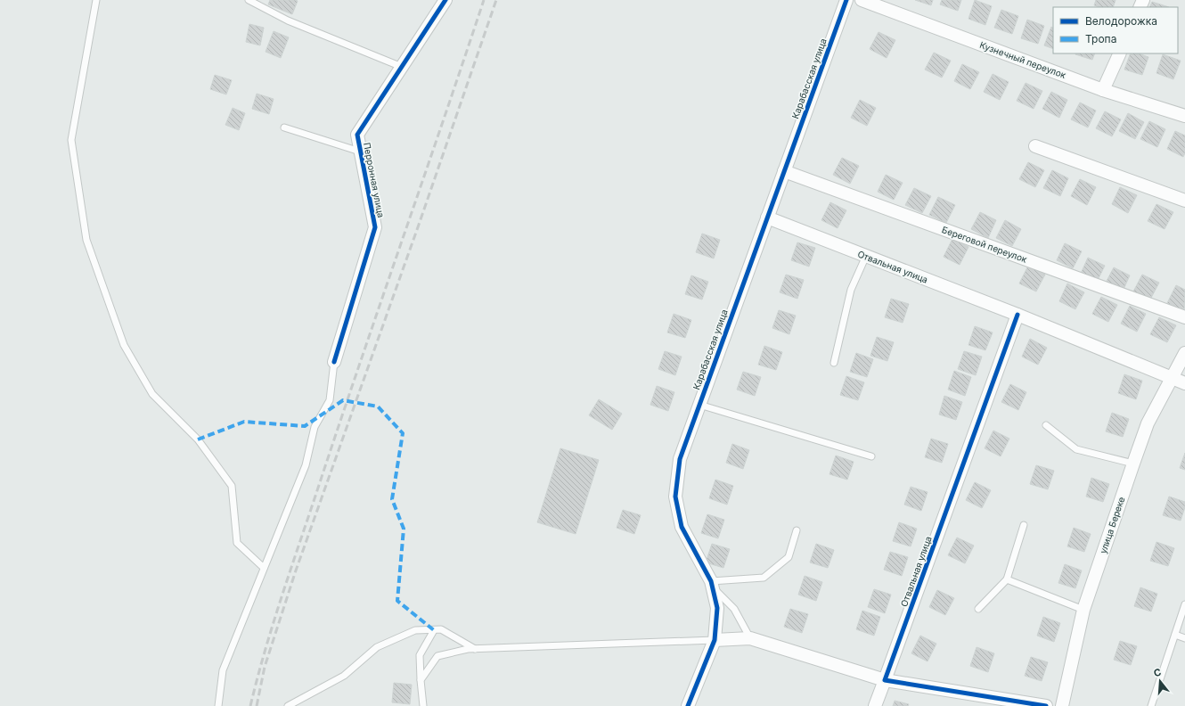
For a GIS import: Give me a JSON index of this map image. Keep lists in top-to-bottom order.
{
  "streets": {
    "street": [
      "Кузнечный переулок",
      "Карабасская улица",
      "Перронная улица",
      "Береговой переулок",
      "Отвальная улица",
      "улица Береке"
    ]
  },
  "crossings": [
    ["Карабасская улица", "Береговой переулок"],
    ["Карабасская улица", "Отвальная улица"],
    ["Отвальная улица", "улица Береке"]
  ],
  "legend": ["Велодорожка", "Тропа"],
  "north": "top"
}
